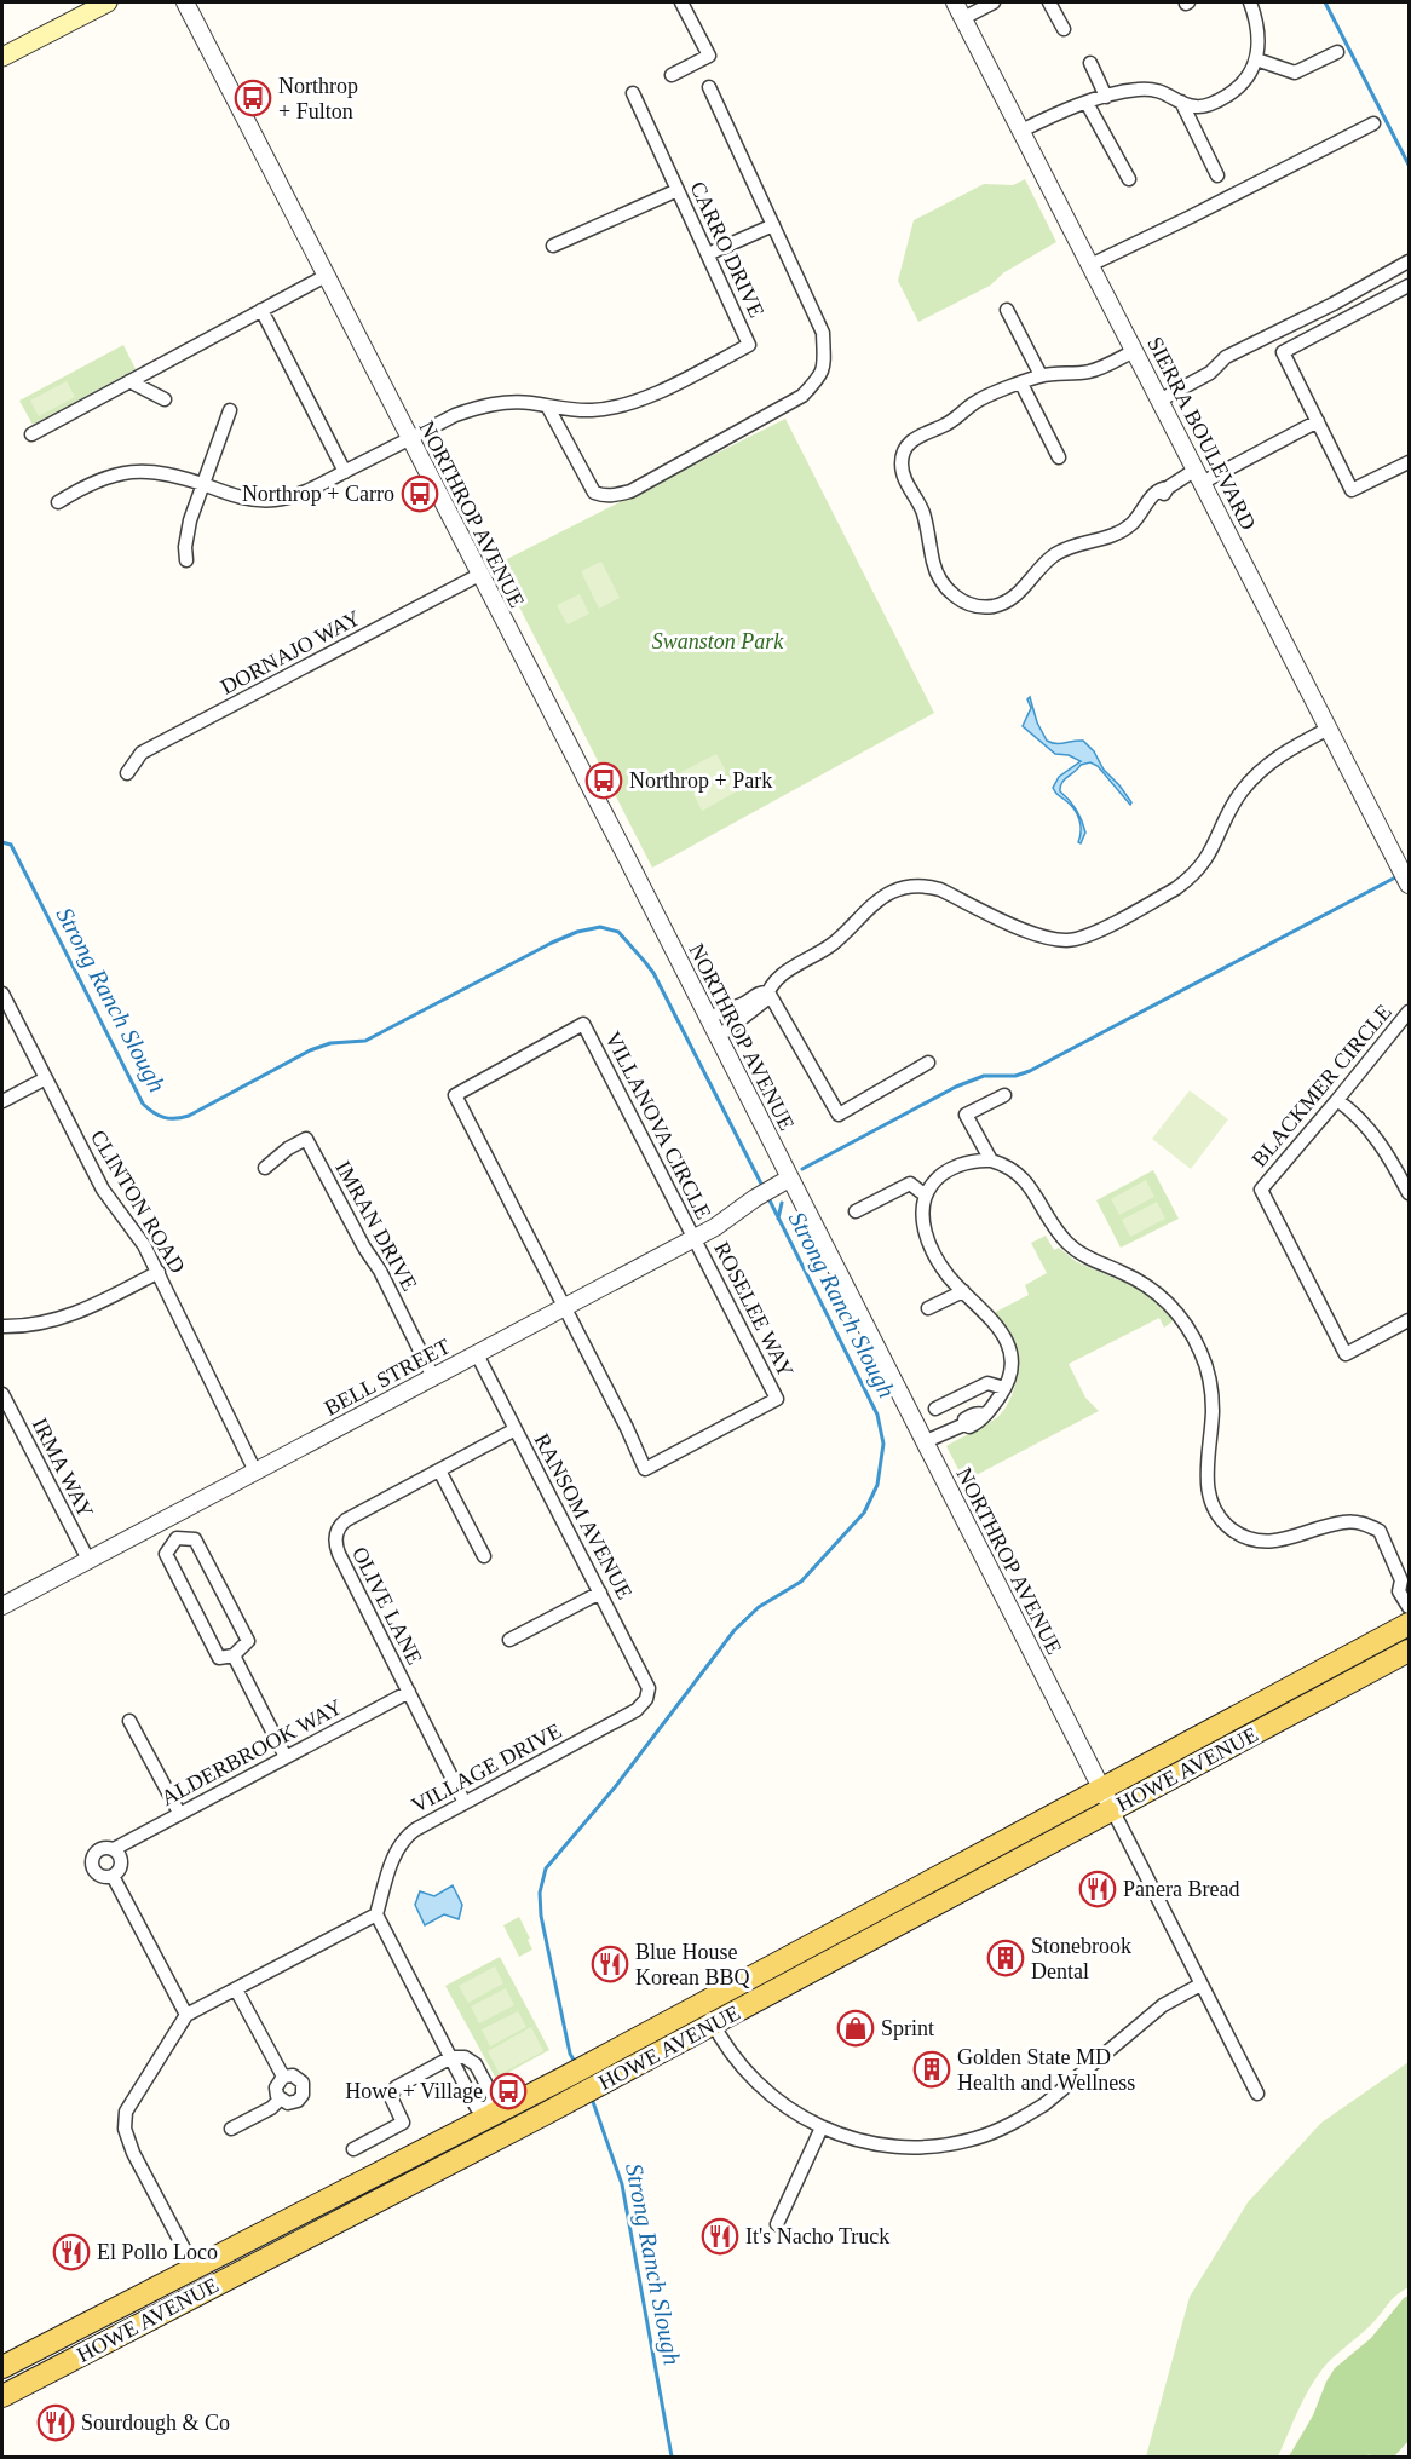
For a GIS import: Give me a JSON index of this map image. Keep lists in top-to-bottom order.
{
  "streets": {
    "main road": ["HOWE AVENUE"],
    "street": [
      "CARRO DRIVE",
      "SIERRA BOULEVARD",
      "NORTHROP AVENUE",
      "DORNAJO WAY",
      "BLACKMER CIRCLE",
      "VILLANOVA CIRCLE",
      "CLINTON ROAD",
      "IMRAN DRIVE",
      "ROSELEE WAY",
      "BELL STREET",
      "IRMA WAY",
      "RANSOM AVENUE",
      "OLIVE LANE",
      "ALDERBROOK WAY",
      "VILLAGE DRIVE"
    ]
  },
  "crossings": [
    ["CARRO DRIVE", "NORTHROP AVENUE"],
    ["NORTHROP AVENUE", "DORNAJO WAY"],
    ["NORTHROP AVENUE", "BELL STREET"],
    ["NORTHROP AVENUE", "HOWE AVENUE"],
    ["VILLANOVA CIRCLE", "ROSELEE WAY"],
    ["VILLANOVA CIRCLE", "BELL STREET"],
    ["CLINTON ROAD", "BELL STREET"],
    ["IMRAN DRIVE", "BELL STREET"],
    ["ROSELEE WAY", "BELL STREET"],
    ["BELL STREET", "IRMA WAY"],
    ["BELL STREET", "RANSOM AVENUE"],
    ["RANSOM AVENUE", "OLIVE LANE"],
    ["RANSOM AVENUE", "VILLAGE DRIVE"],
    ["OLIVE LANE", "ALDERBROOK WAY"],
    ["OLIVE LANE", "VILLAGE DRIVE"]
  ],
  "water": ["Strong Ranch Slough"],
  "parks": ["Swanston Park"],
  "places": {
    "bus stop": [
      "Northrop + Fulton",
      "Northrop + Carro",
      "Northrop + Park",
      "Howe + Village"
    ],
    "restaurant": [
      "Panera Bread",
      "Blue House Korean BBQ",
      "It's Nacho Truck",
      "El Pollo Loco",
      "Sourdough & Co"
    ],
    "building": ["Stonebrook Dental", "Golden State MD Health and Wellness"],
    "shop": ["Sprint"]
  }
}
